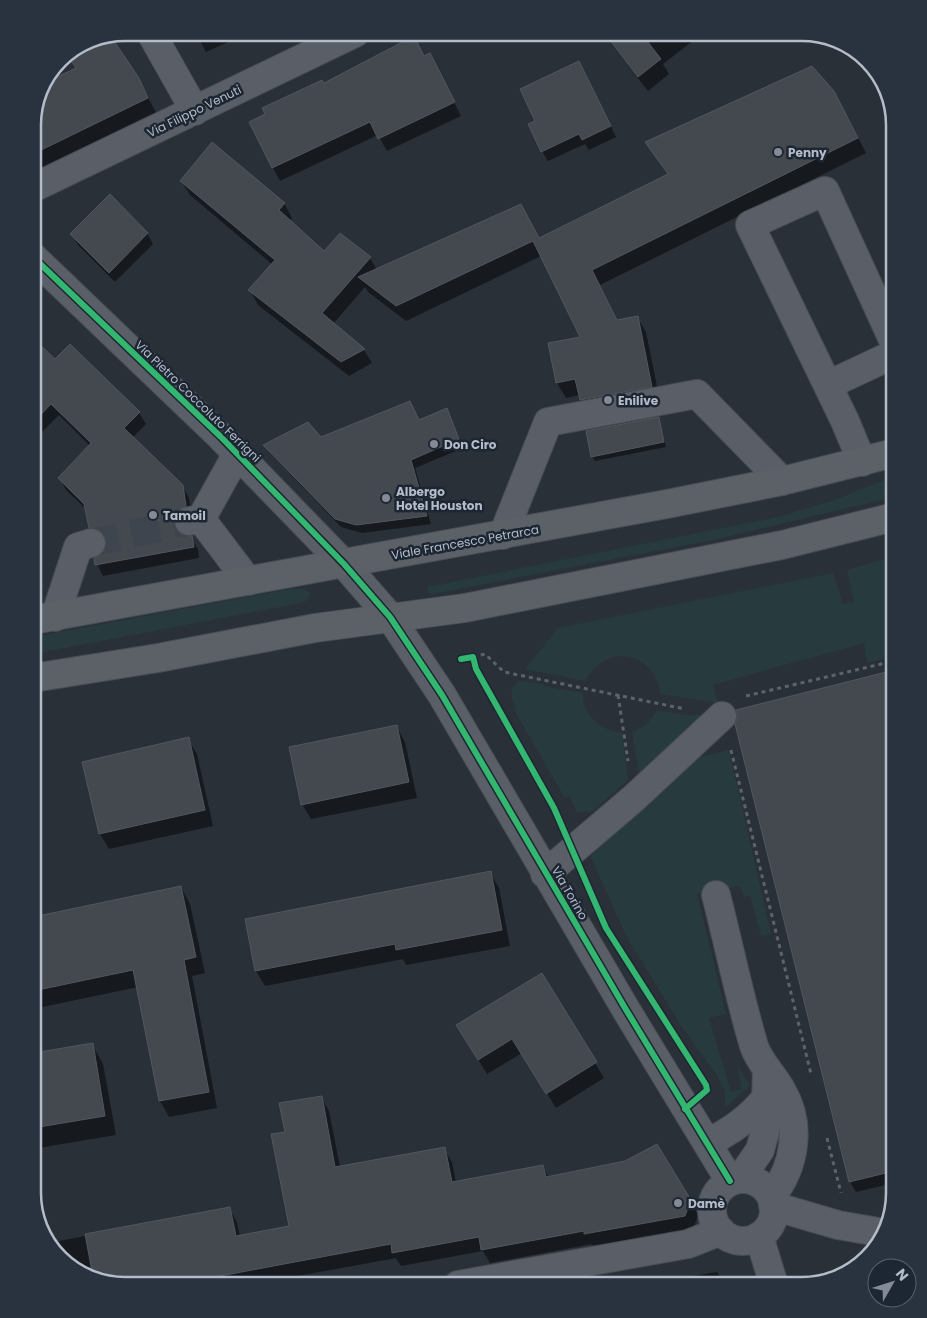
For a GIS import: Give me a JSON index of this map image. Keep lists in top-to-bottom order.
{
  "streets": {
    "main road": ["Viale Francesco Petrarca"],
    "street": ["Via Filippo Venuti", "Via Pietro Coccoluto Ferrigni", "Via Torino"]
  },
  "crossings": [
    ["Via Pietro Coccoluto Ferrigni", "Viale Francesco Petrarca"],
    ["Via Pietro Coccoluto Ferrigni", "Via Torino"]
  ],
  "places": [
    "Penny",
    "Enilive",
    "Don Ciro",
    "Albergo Hotel Houston",
    "Tamoil",
    "Damè"
  ],
  "north": "top right"
}
